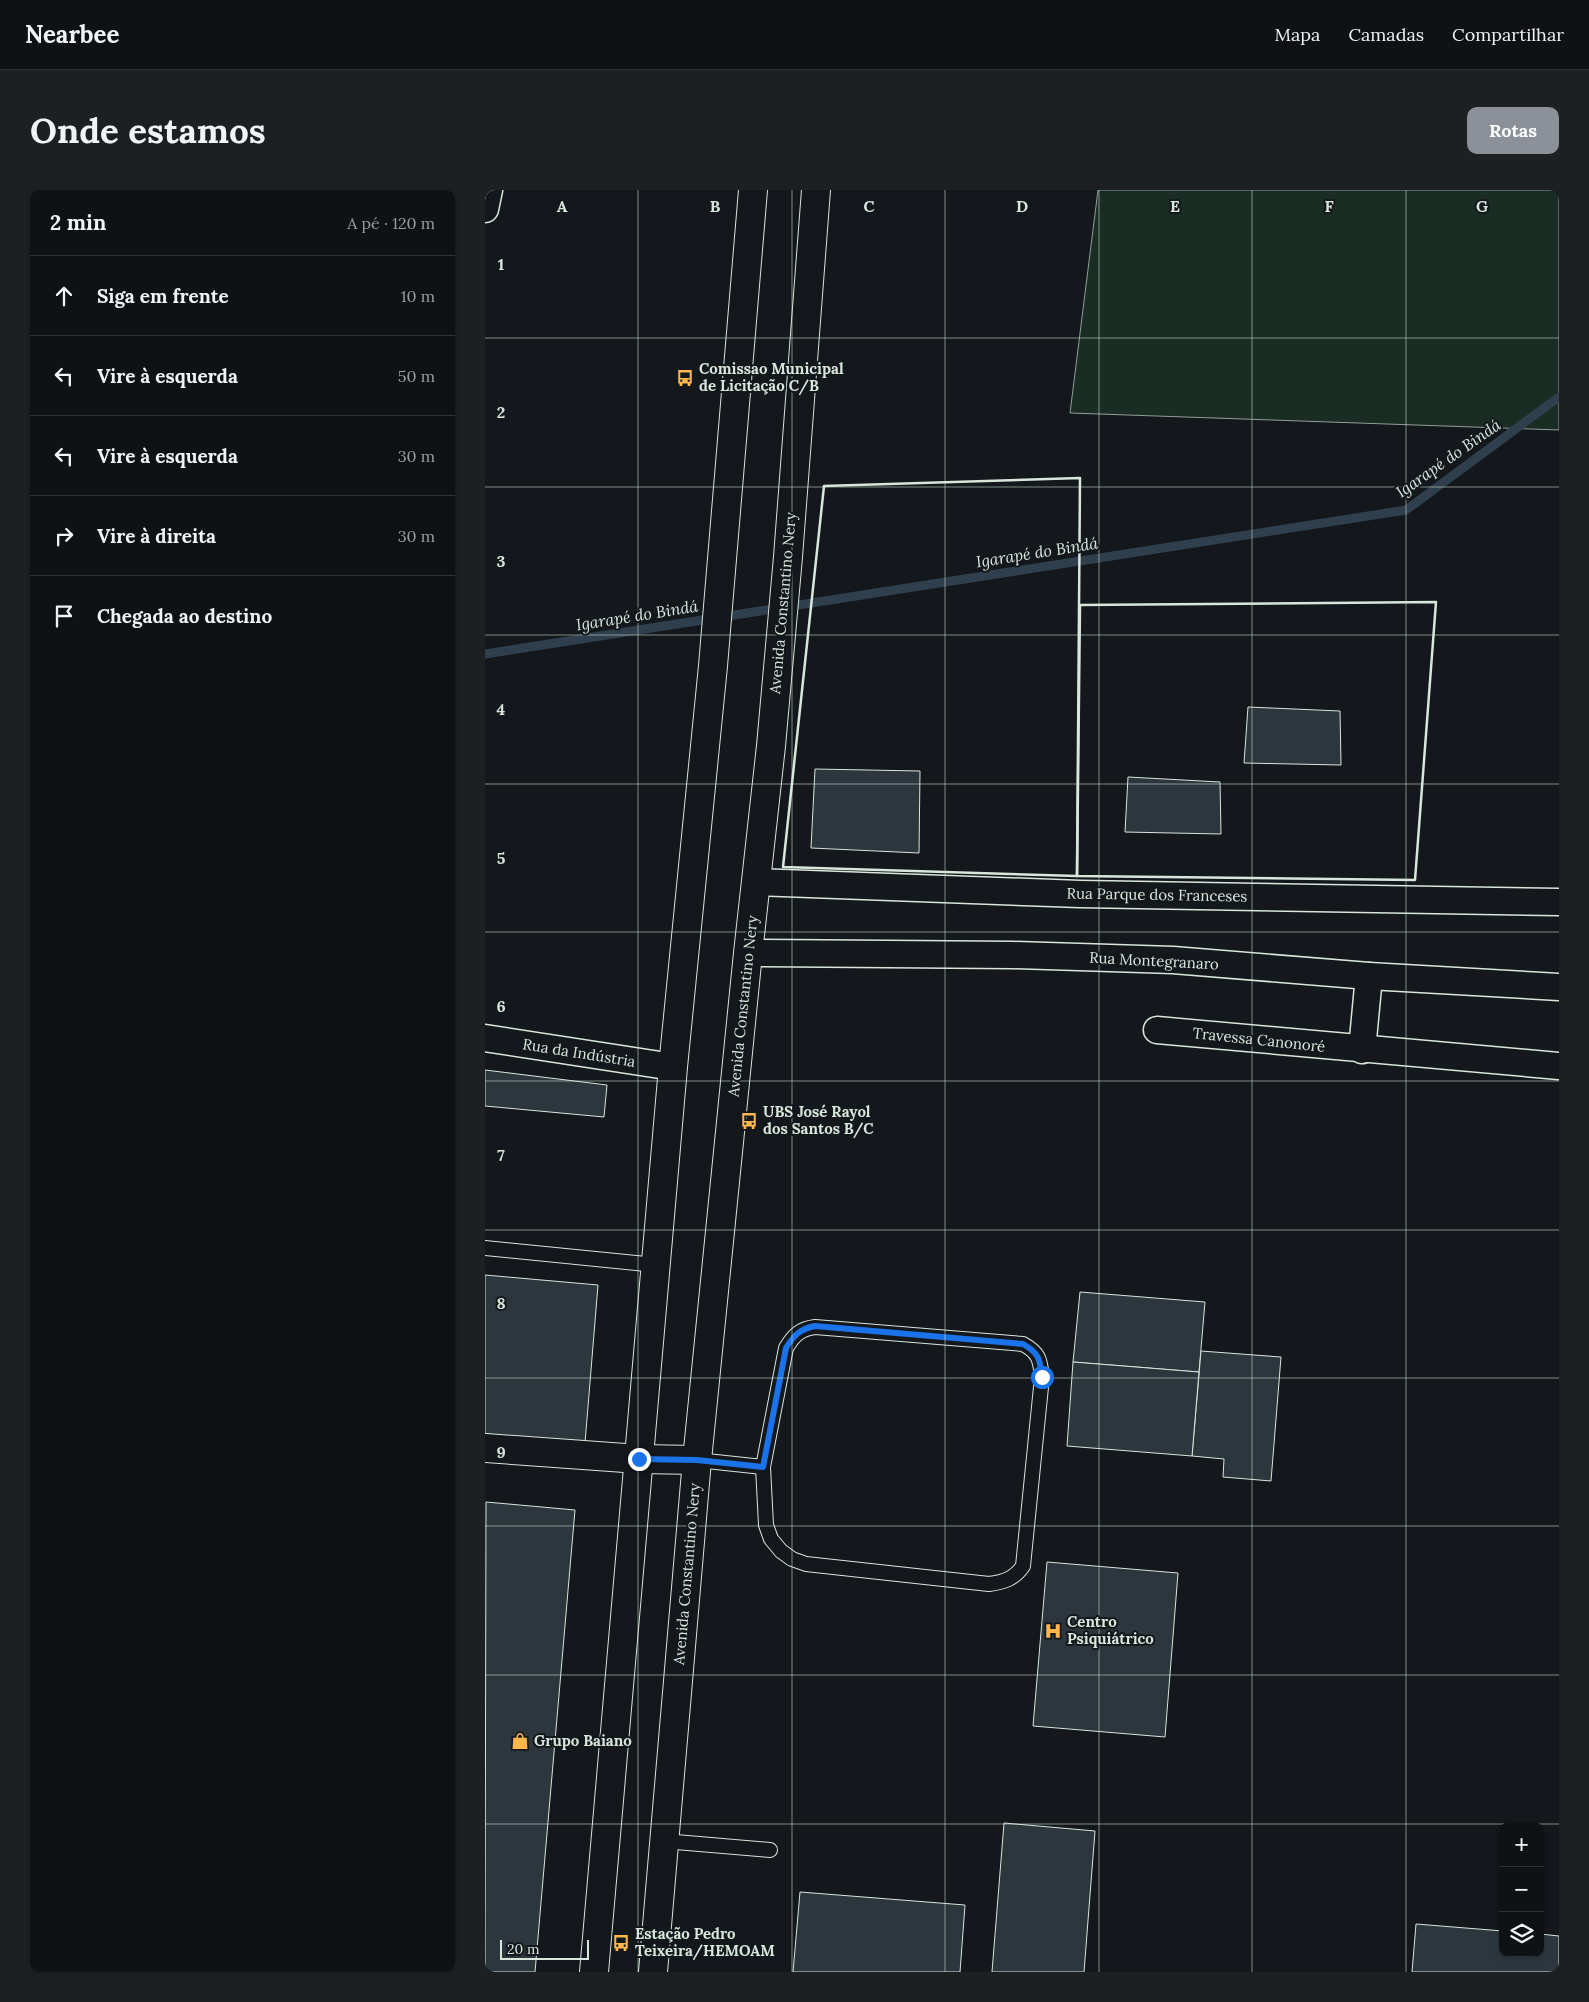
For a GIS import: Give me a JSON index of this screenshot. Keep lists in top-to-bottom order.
{
  "streets": {
    "main road": ["Avenida Constantino Nery"],
    "street": [
      "Rua Parque dos Franceses",
      "Rua Montegranaro",
      "Travessa Canonoré",
      "Rua da Indústria"
    ]
  },
  "crossings": [
    ["Avenida Constantino Nery", "Rua Parque dos Franceses"],
    ["Avenida Constantino Nery", "Rua Montegranaro"]
  ],
  "water": ["Igarapé do Bindá"],
  "places": {
    "bus stop": ["Comissao Municipal de Licitação C/B", "UBS José Rayol dos Santos B/C", "Estação Pedro Teixeira/HEMOAM"],
    "hospital": ["Centro Psiquiátrico"],
    "shop": ["Grupo Baiano"]
  },
  "scale_bar": "20 m",
  "page": {
    "header": "Nearbee",
    "nav": ["Mapa", "Camadas", "Compartilhar"],
    "buttons": "Rotas",
    "title": "Onde estamos",
    "heading": ["2 min", "A pé · 120 m"],
    "list": [
      ["Siga em frente", "10 m"],
      ["Vire à esquerda", "50 m"],
      ["Vire à esquerda", "30 m"],
      ["Vire à direita", "30 m"],
      "Chegada ao destino"
    ],
    "map_buttons": ["+", "−"],
    "scale": "20 m"
  },
  "grid": {
    "columns": [
      "A",
      "B",
      "C",
      "D",
      "E",
      "F",
      "G"
    ],
    "rows": [
      "1",
      "2",
      "3",
      "4",
      "5",
      "6",
      "7",
      "8",
      "9"
    ]
  }
}
